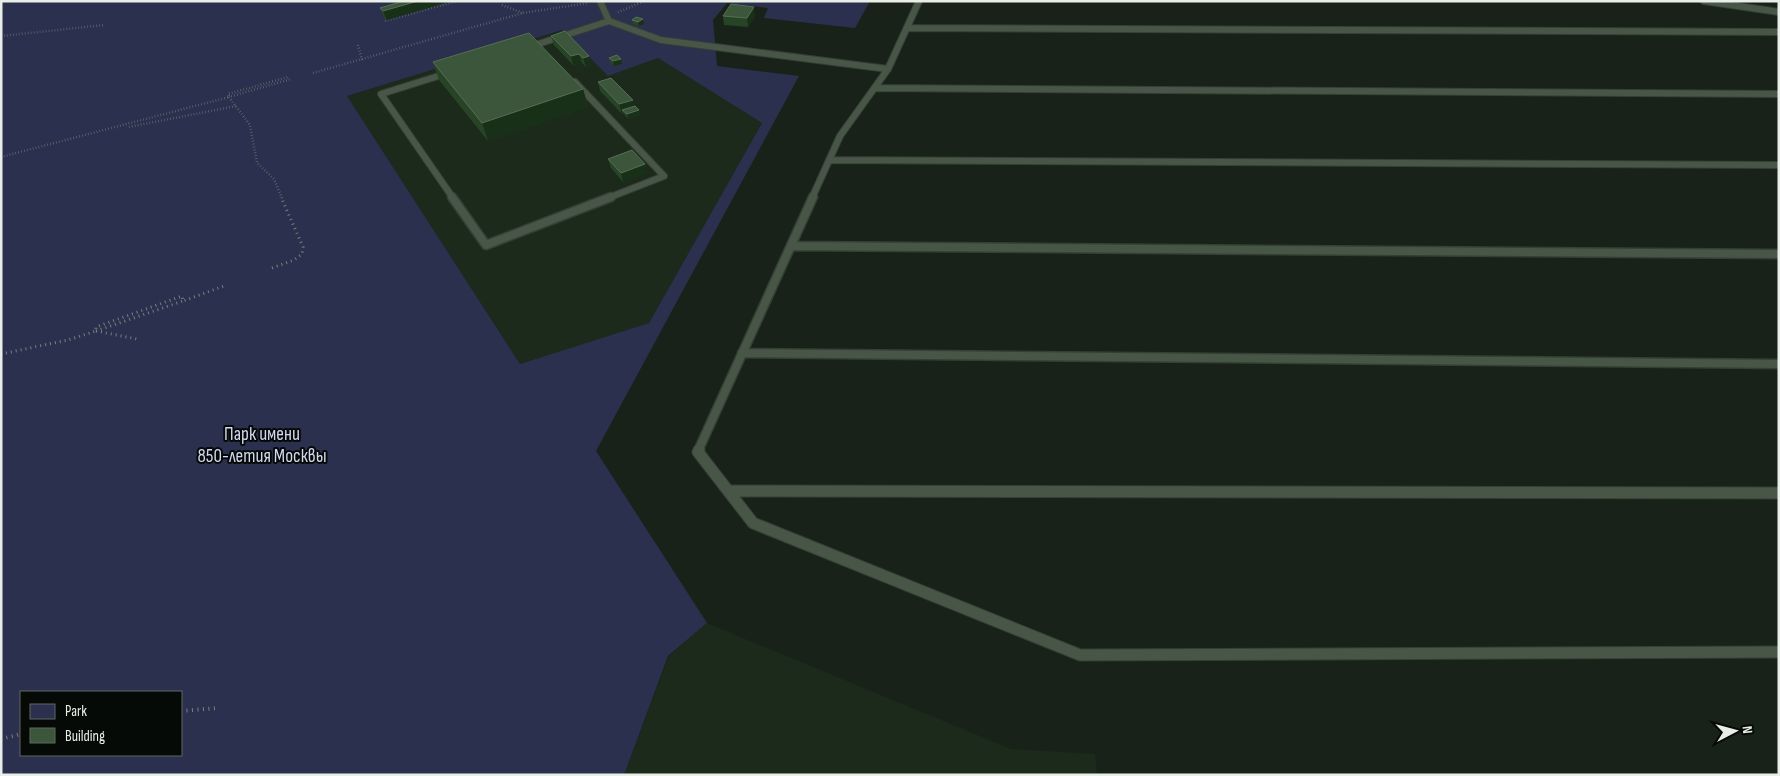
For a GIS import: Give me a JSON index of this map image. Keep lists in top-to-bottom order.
{
  "parks": ["Парк имени 850-летия Москвы"],
  "legend": ["Park", "Building"],
  "north": "right"
}
